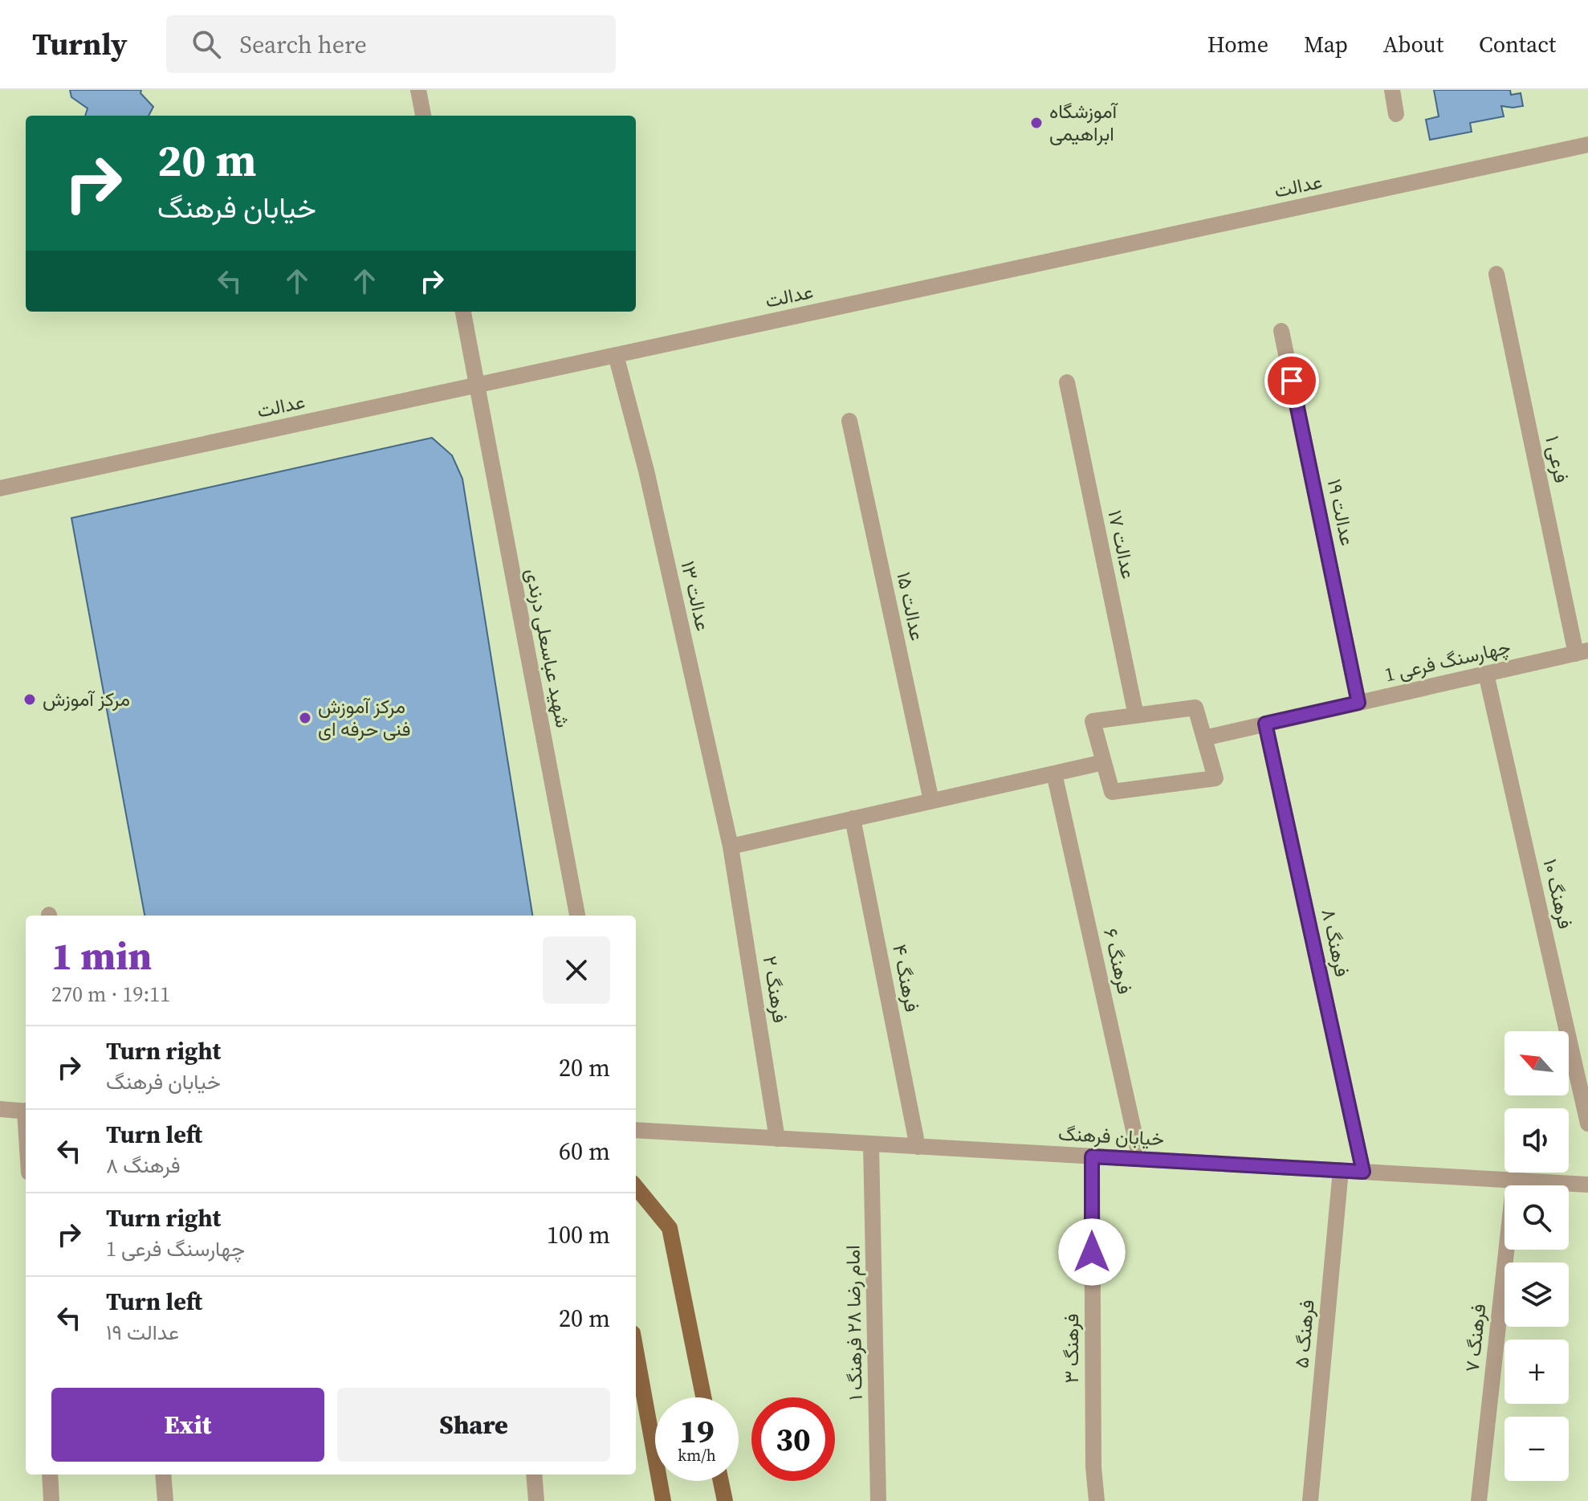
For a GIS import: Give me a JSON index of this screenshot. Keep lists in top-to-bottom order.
{
  "streets": {
    "street": [
      "عدالت",
      "فرعی ۱",
      "عدالت ۱۹",
      "عدالت ۱۷",
      "عدالت ۱۳",
      "عدالت ۱۵",
      "شهید عباسعلی درندی",
      "چهارسنگ فرعی 1",
      "فرهنگ ۱۰",
      "فرهنگ ۸",
      "فرهنگ ۶",
      "فرهنگ ۴",
      "فرهنگ ۲",
      "خیابان فرهنگ",
      "امام رضا ۲۸ فرهنگ ۱",
      "فرهنگ ۵",
      "فرهنگ ۷",
      "فرهنگ ۳"
    ]
  },
  "crossings": [
    ["عدالت", "عدالت ۱۳"],
    ["عدالت", "شهید عباسعلی درندی"],
    ["فرعی ۱", "چهارسنگ فرعی 1"],
    ["عدالت ۱۹", "چهارسنگ فرعی 1"],
    ["عدالت ۱۳", "فرهنگ ۲"],
    ["چهارسنگ فرعی 1", "فرهنگ ۱۰"],
    ["چهارسنگ فرعی 1", "فرهنگ ۸"],
    ["فرهنگ ۸", "خیابان فرهنگ"],
    ["فرهنگ ۶", "خیابان فرهنگ"],
    ["فرهنگ ۴", "خیابان فرهنگ"],
    ["فرهنگ ۲", "خیابان فرهنگ"],
    ["خیابان فرهنگ", "امام رضا ۲۸ فرهنگ ۱"],
    ["خیابان فرهنگ", "فرهنگ ۵"],
    ["خیابان فرهنگ", "فرهنگ ۷"],
    ["خیابان فرهنگ", "فرهنگ ۳"]
  ],
  "places": ["آموزشگاه ابراهیمی", "مرکز آموزش", "مرکز آموزش فنی حرفه ای"],
  "north": "top left",
  "page": {
    "header": "Turnly",
    "search": "Search here",
    "nav": [
      "Home",
      "Map",
      "About",
      "Contact"
    ],
    "turn": ["20 m", "خیابان فرهنگ"],
    "heading": ["1 min", "270 m · 19:11"],
    "list": [
      {
        "name": "Turn right",
        "note": "خیابان فرهنگ",
        "value": "20 m"
      },
      {
        "name": "Turn left",
        "note": "فرهنگ ۸",
        "value": "60 m"
      },
      {
        "name": "Turn right",
        "note": "چهارسنگ فرعی 1",
        "value": "100 m"
      },
      {
        "name": "Turn left",
        "note": "عدالت ۱۹",
        "value": "20 m"
      }
    ],
    "map_buttons": ["+", "−"],
    "buttons": ["Exit", "Share"],
    "speed": "19 km/h",
    "limit": "30"
  }
}
